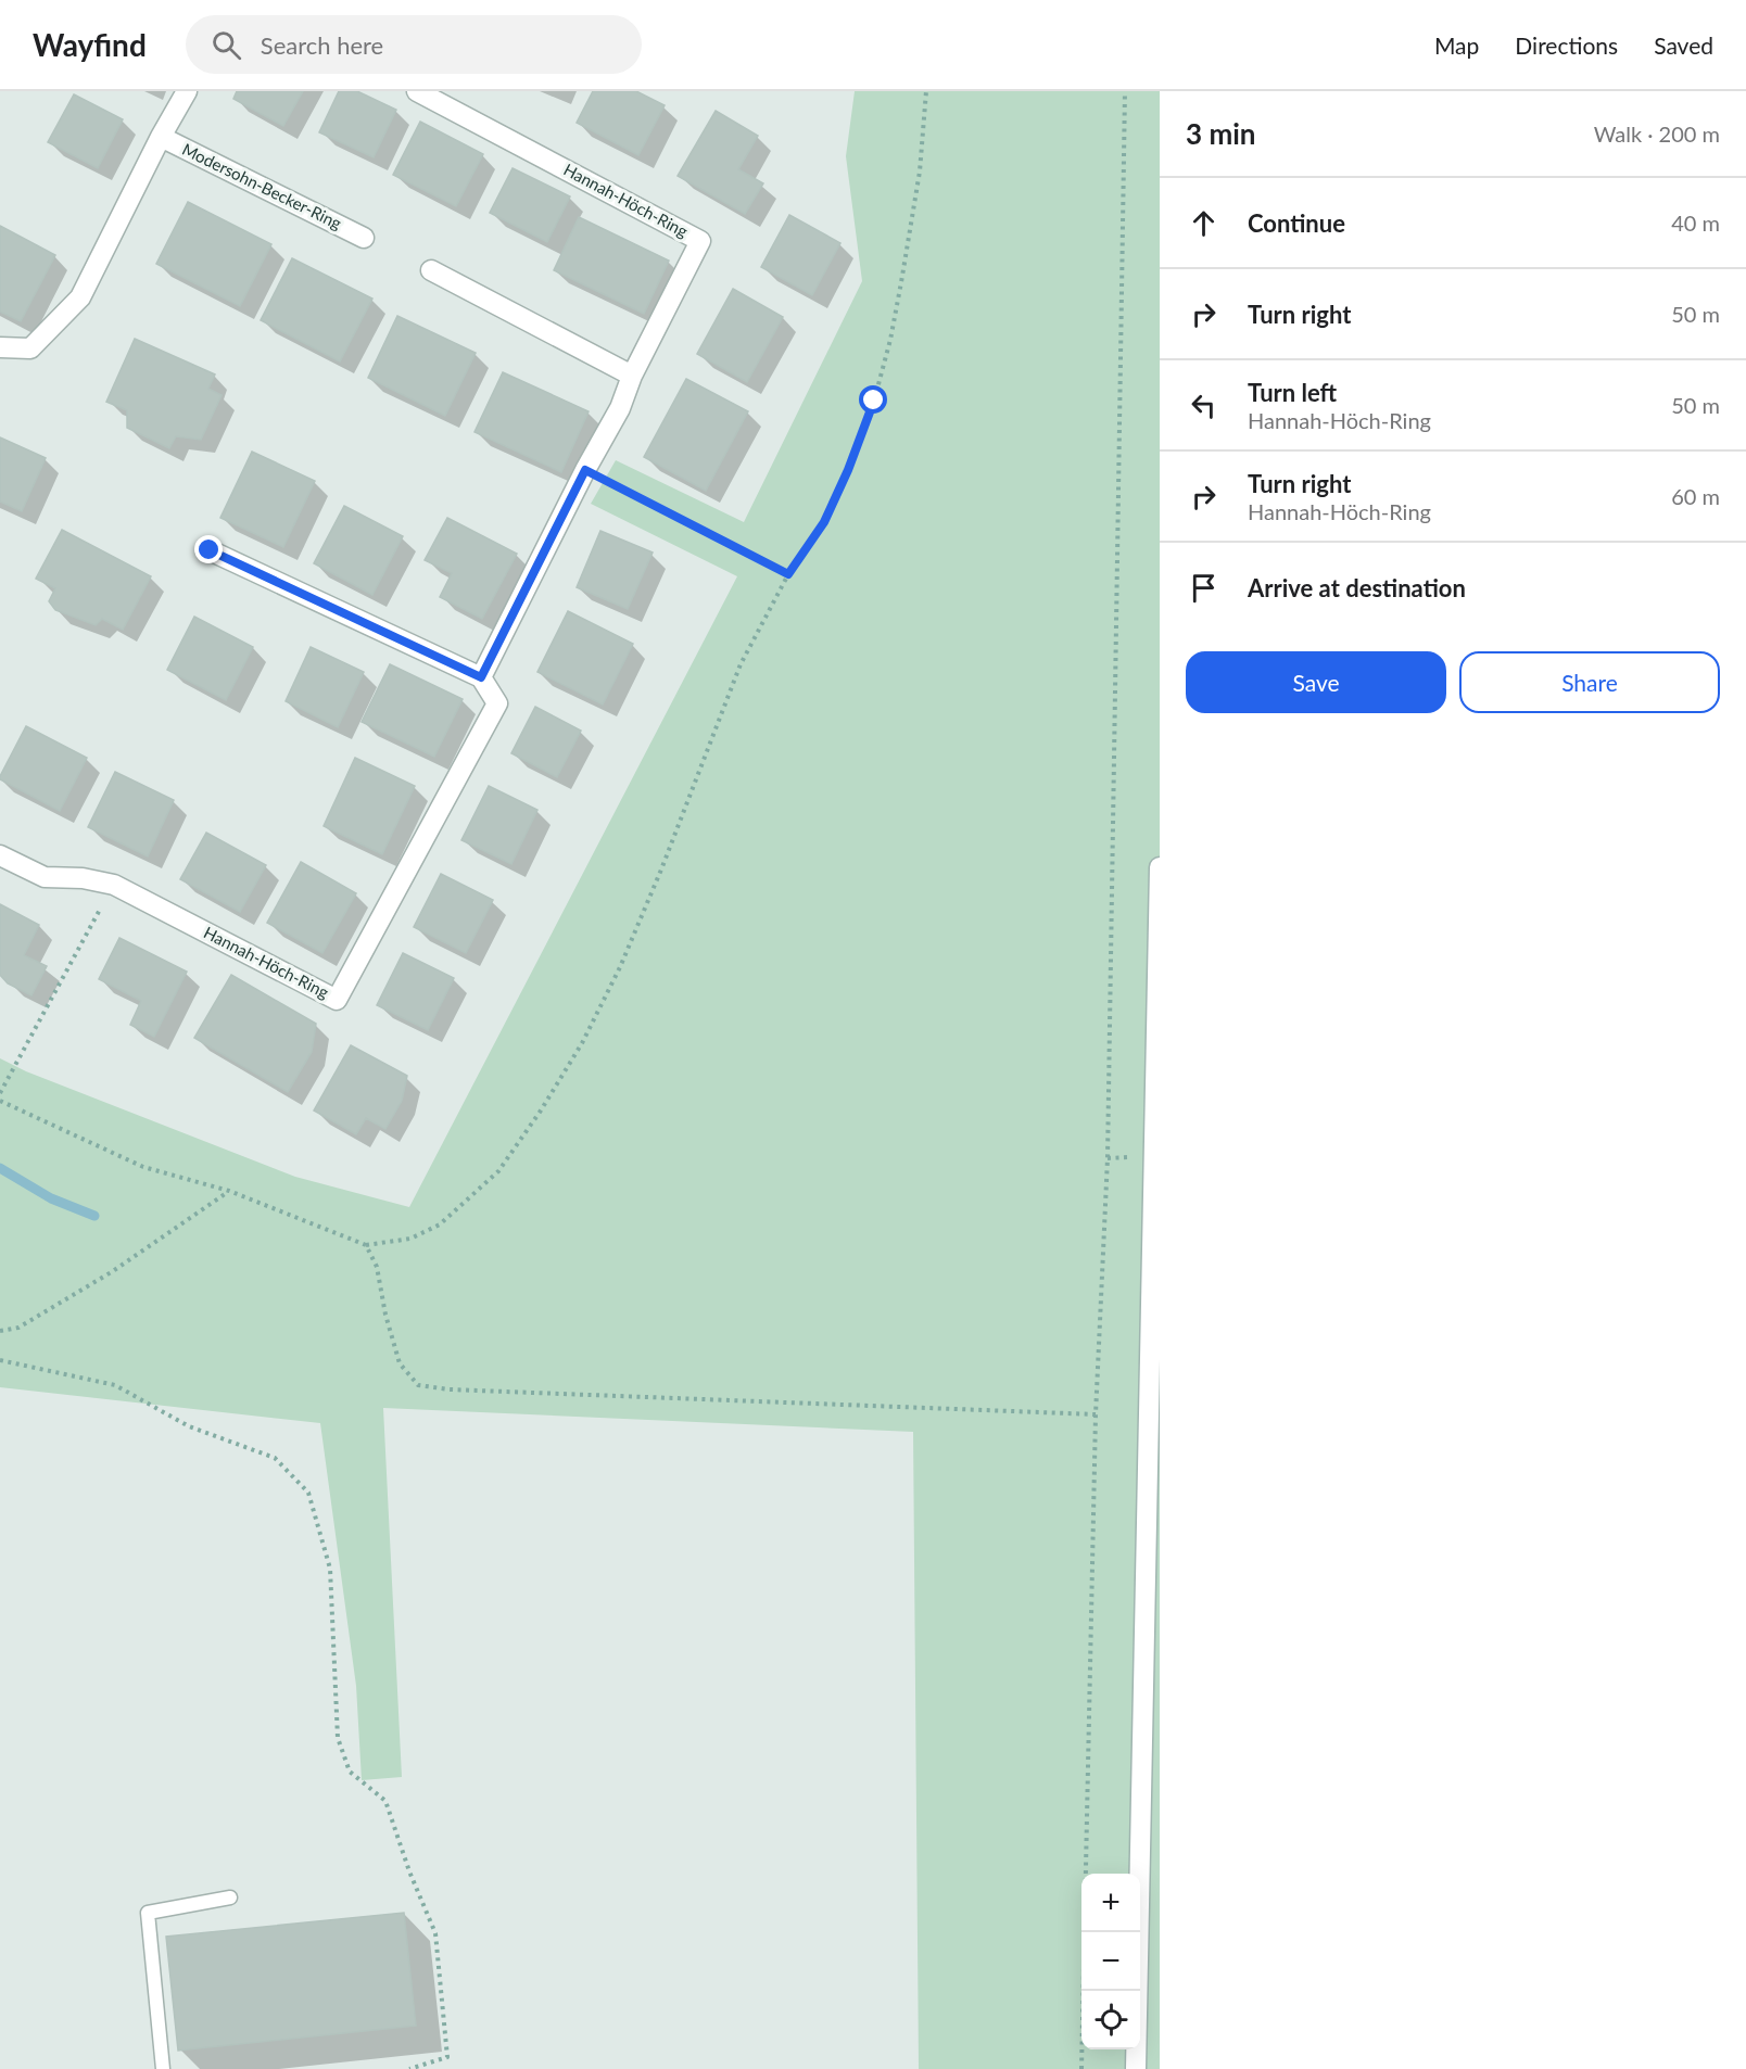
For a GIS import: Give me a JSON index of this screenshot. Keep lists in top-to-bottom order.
{
  "streets": {
    "street": ["Modersohn-Becker-Ring", "Hannah-Höch-Ring"]
  },
  "page": {
    "header": "Wayfind",
    "search": "Search here",
    "nav": ["Map", "Directions", "Saved"],
    "heading": ["3 min", "Walk · 200 m"],
    "list": [
      ["Continue", "40 m"],
      ["Turn right", "50 m"],
      ["Turn left", "Hannah-Höch-Ring", "50 m"],
      ["Turn right", "Hannah-Höch-Ring", "60 m"],
      "Arrive at destination"
    ],
    "buttons": ["Save", "Share"],
    "map_buttons": ["+", "−"]
  }
}
